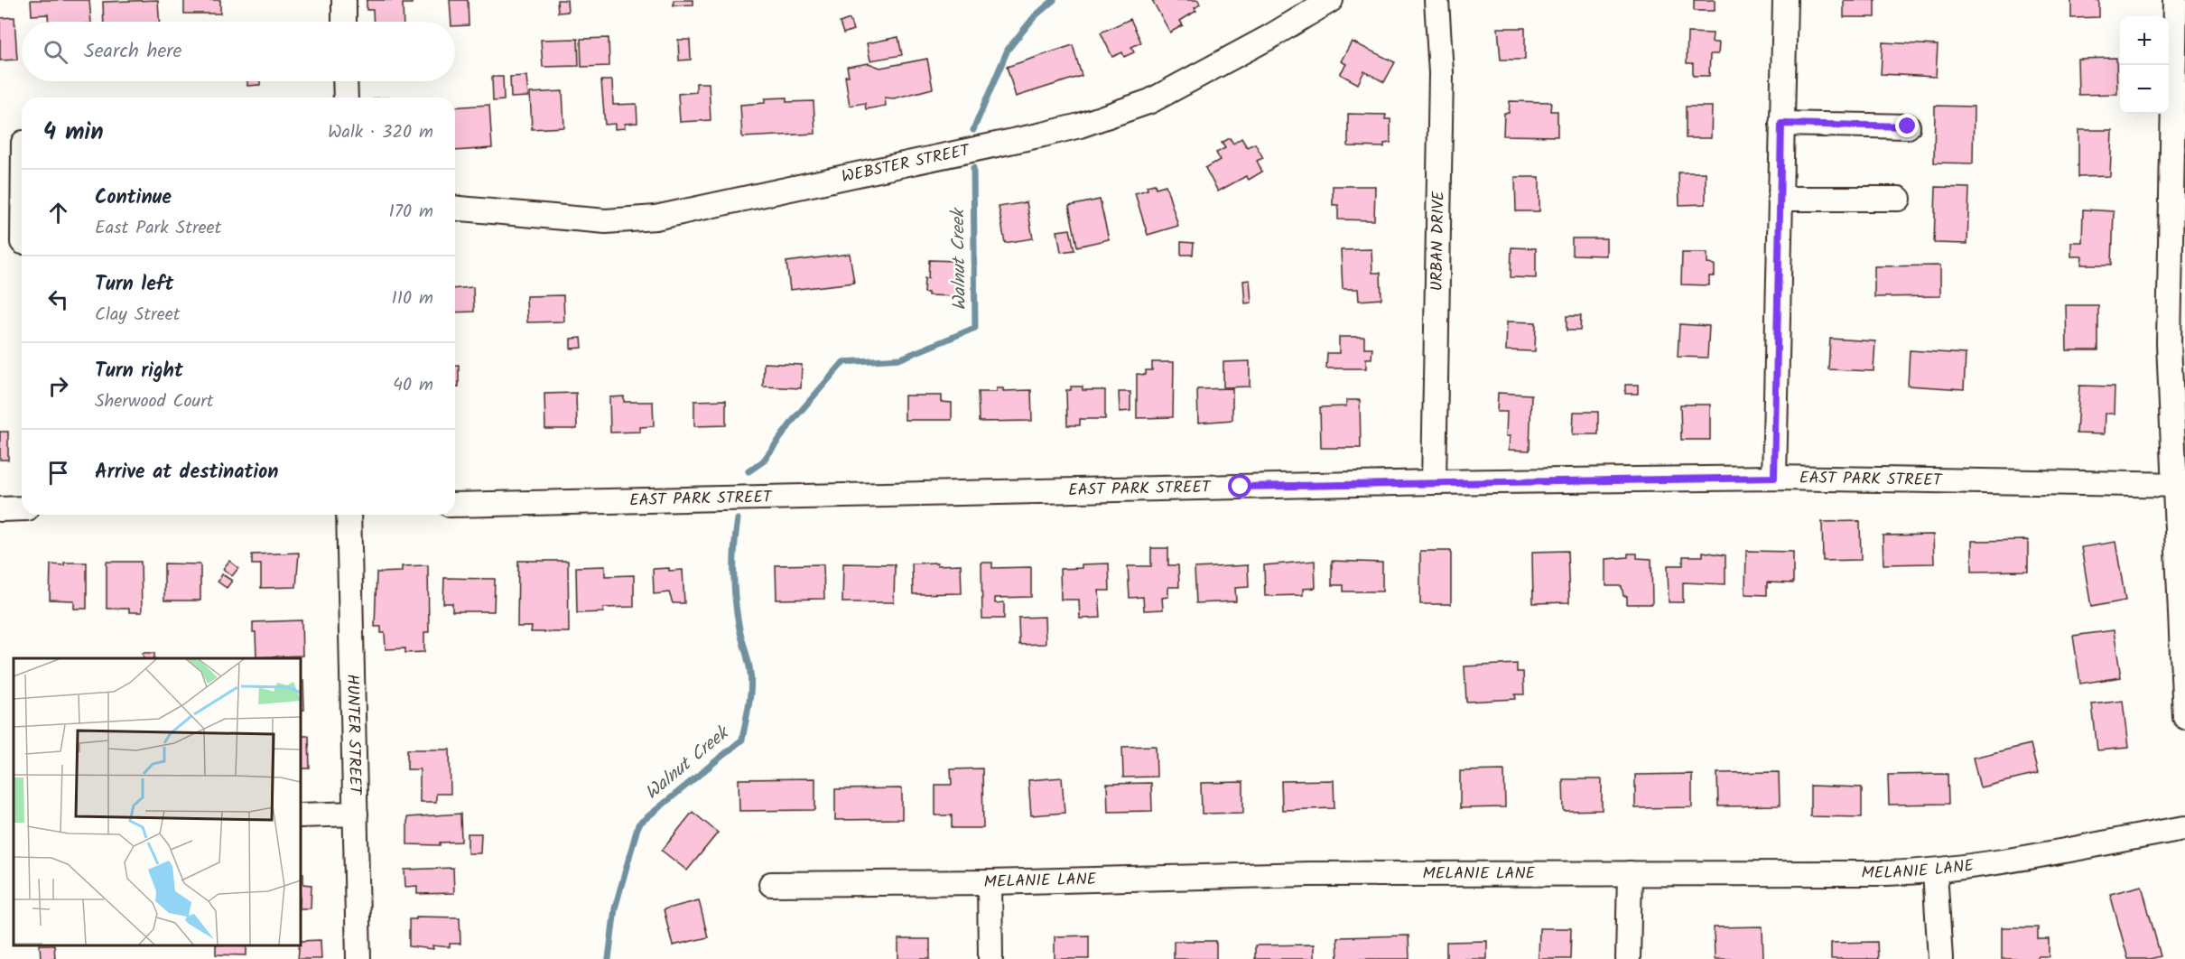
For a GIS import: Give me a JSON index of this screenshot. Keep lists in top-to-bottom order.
{
  "streets": {
    "street": [
      "WEBSTER STREET",
      "URBAN DRIVE",
      "EAST PARK STREET",
      "HUNTER STREET",
      "MELANIE LANE"
    ]
  },
  "crossings": [
    ["URBAN DRIVE", "EAST PARK STREET"]
  ],
  "water": ["Walnut Creek"],
  "page": {
    "map_buttons": ["+", "−"],
    "search": "Search here",
    "heading": ["4 min", "Walk · 320 m"],
    "list": [
      ["Continue", "East Park Street", "170 m"],
      ["Turn left", "Clay Street", "110 m"],
      ["Turn right", "Sherwood Court", "40 m"],
      "Arrive at destination"
    ]
  }
}
